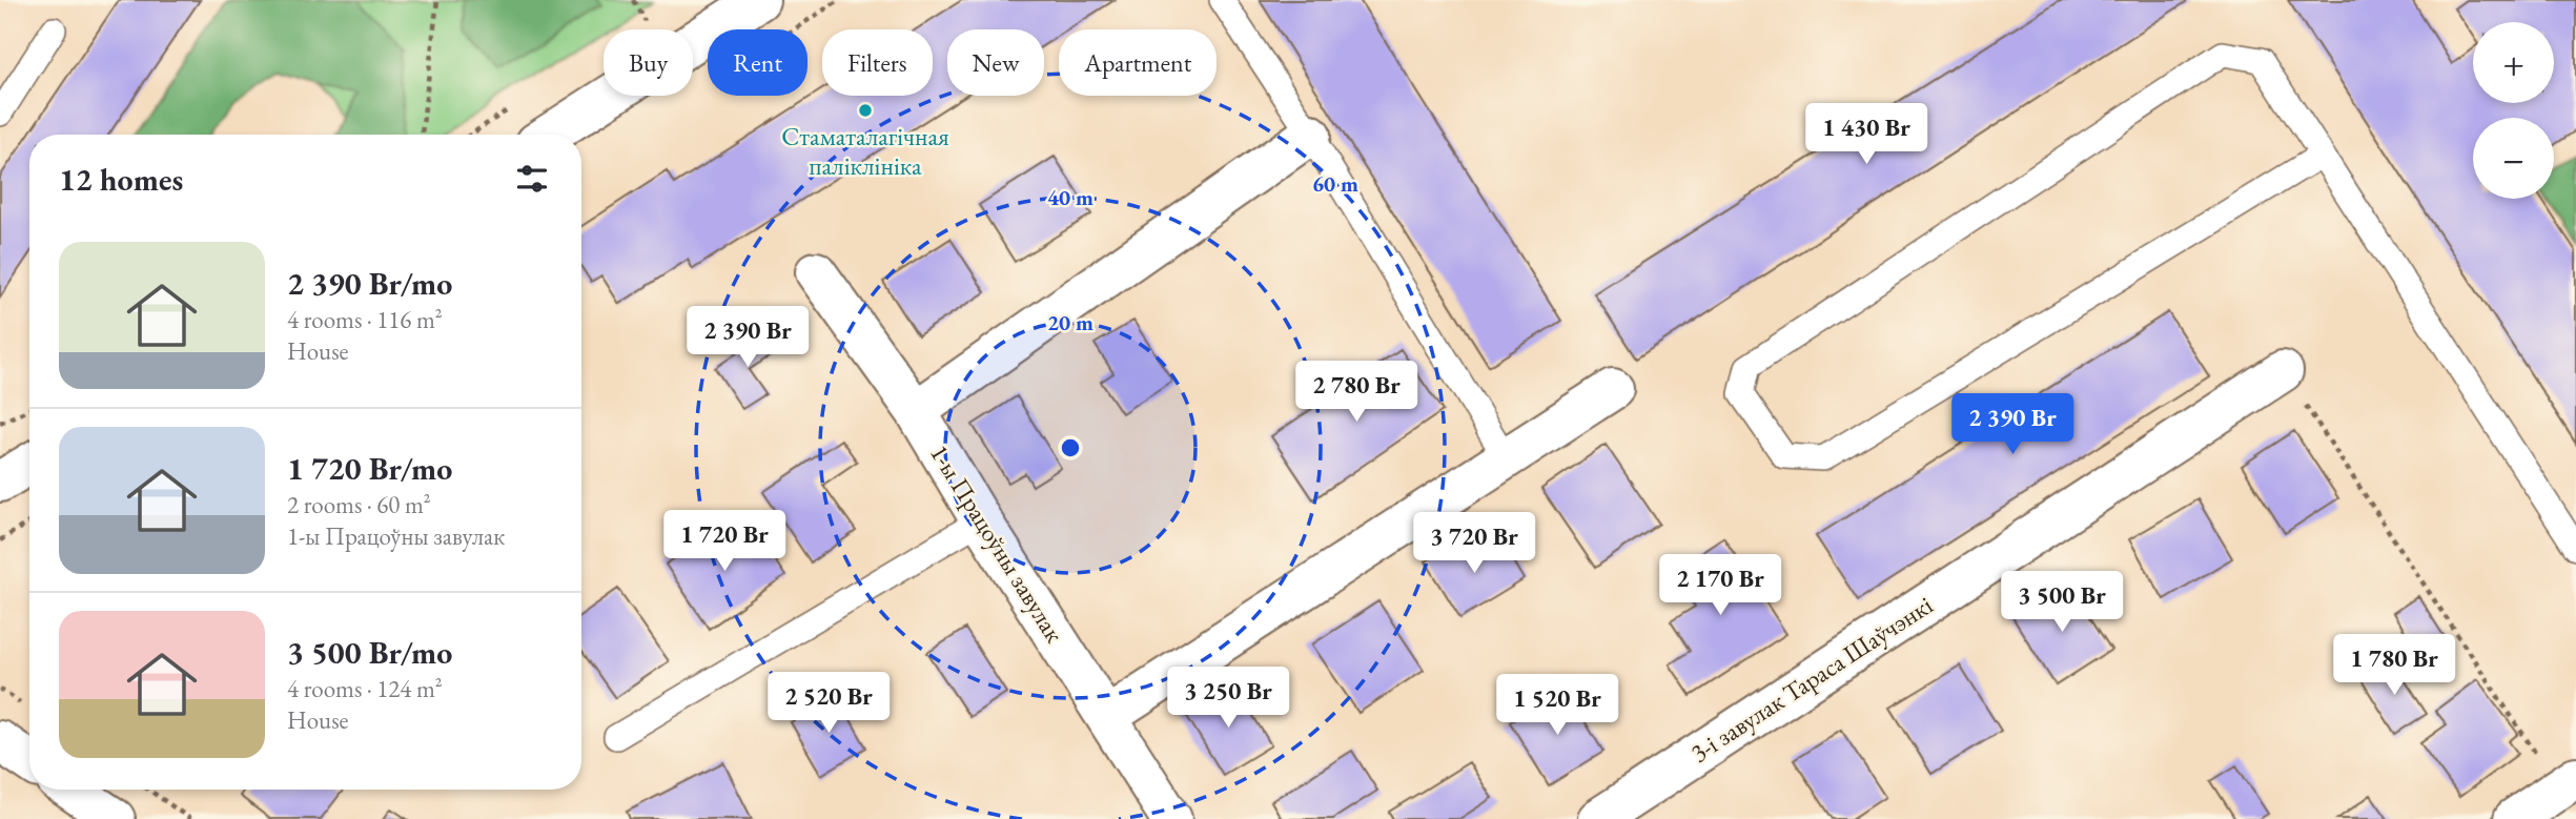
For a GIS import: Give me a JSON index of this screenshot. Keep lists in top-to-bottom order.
{
  "streets": {
    "street": ["1-ы Працоўны завулак", "3-і завулак Тараса Шаўчэнкі"]
  },
  "places": ["Стаматалагічная паліклініка"],
  "page": {
    "map_buttons": ["+", "−"],
    "chip": [
      "Buy",
      "Rent",
      "Filters",
      "New",
      "Apartment"
    ],
    "price": [
      "1 430 Br",
      "2 390 Br",
      "2 780 Br",
      "2 390 Br",
      "1 720 Br",
      "3 720 Br",
      "2 170 Br",
      "3 500 Br",
      "1 780 Br",
      "3 250 Br",
      "2 520 Br",
      "1 520 Br"
    ],
    "heading": "12 homes",
    "list": [
      {
        "name": "2 390 Br/mo",
        "note": "4 rooms · 116 m² · House"
      },
      {
        "name": "1 720 Br/mo",
        "note": "2 rooms · 60 m² · 1-ы Працоўны завулак"
      },
      {
        "name": "3 500 Br/mo",
        "note": "4 rooms · 124 m² · House"
      }
    ]
  },
  "rings": ["60 m", "40 m", "20 m"]
}
